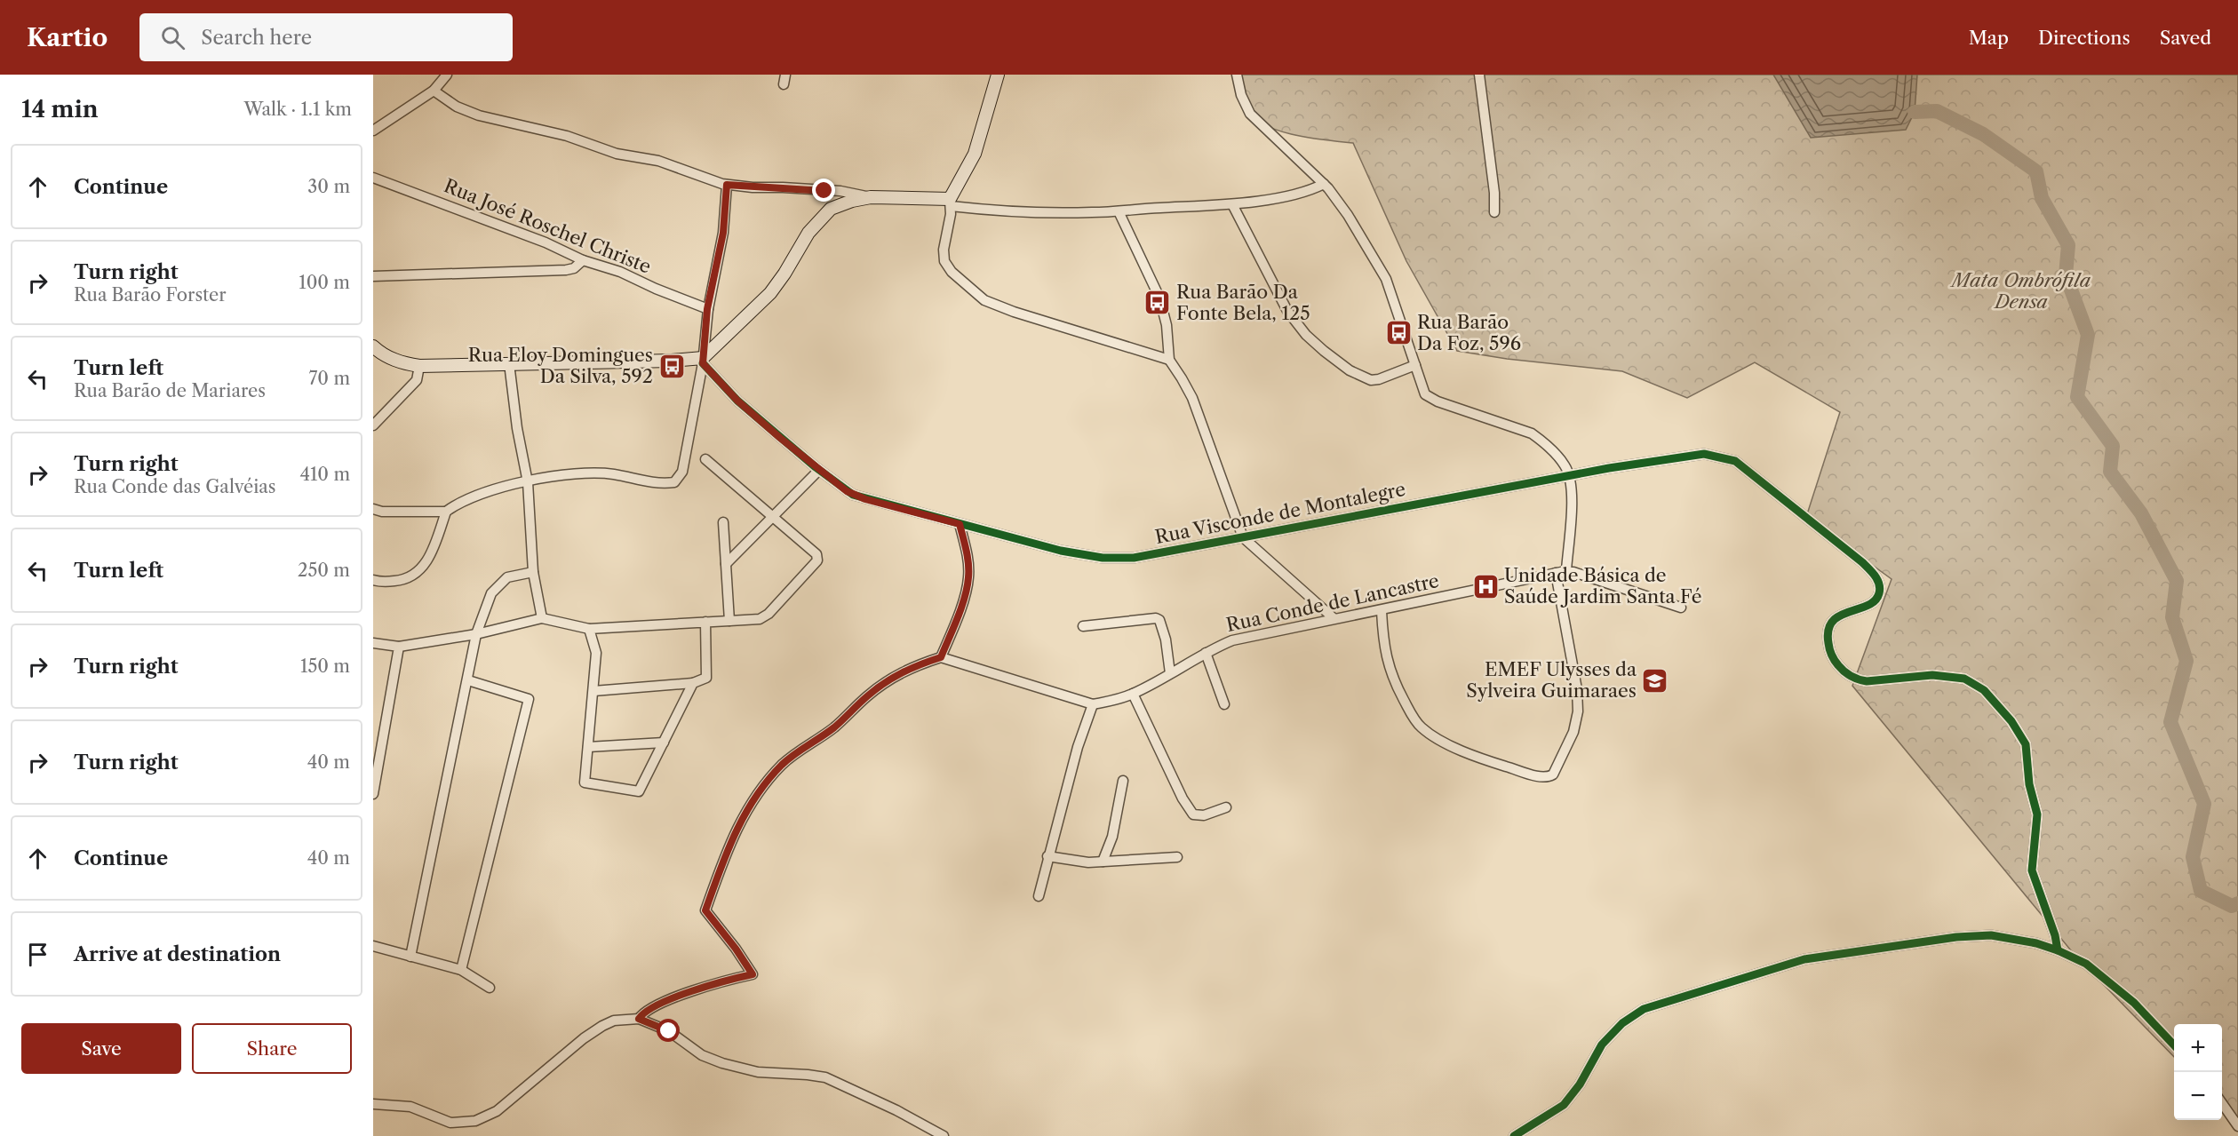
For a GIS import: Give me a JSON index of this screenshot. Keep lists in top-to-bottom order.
{
  "streets": {
    "street": ["Rua José Roschel Christe", "Rua Visconde de Montalegre", "Rua Conde de Lancastre"]
  },
  "parks": ["Mata Ombrófila Densa"],
  "places": {
    "bus stop": ["Rua Barão Da Fonte Bela, 125", "Rua Barão Da Foz, 596", "Rua Eloy Domingues Da Silva, 592"],
    "hospital": ["Unidade Básica de Saúde Jardim Santa Fé"],
    "school or university": ["EMEF Ulysses da Sylveira Guimaraes"]
  },
  "page": {
    "header": "Kartio",
    "search": "Search here",
    "nav": ["Map", "Directions", "Saved"],
    "heading": ["14 min", "Walk · 1.1 km"],
    "list": [
      ["Continue", "30 m"],
      ["Turn right", "Rua Barão Forster", "100 m"],
      ["Turn left", "Rua Barão de Mariares", "70 m"],
      ["Turn right", "Rua Conde das Galvéias", "410 m"],
      ["Turn left", "250 m"],
      ["Turn right", "150 m"],
      ["Turn right", "40 m"],
      ["Continue", "40 m"],
      "Arrive at destination"
    ],
    "buttons": ["Save", "Share"],
    "map_buttons": ["+", "−"]
  }
}
